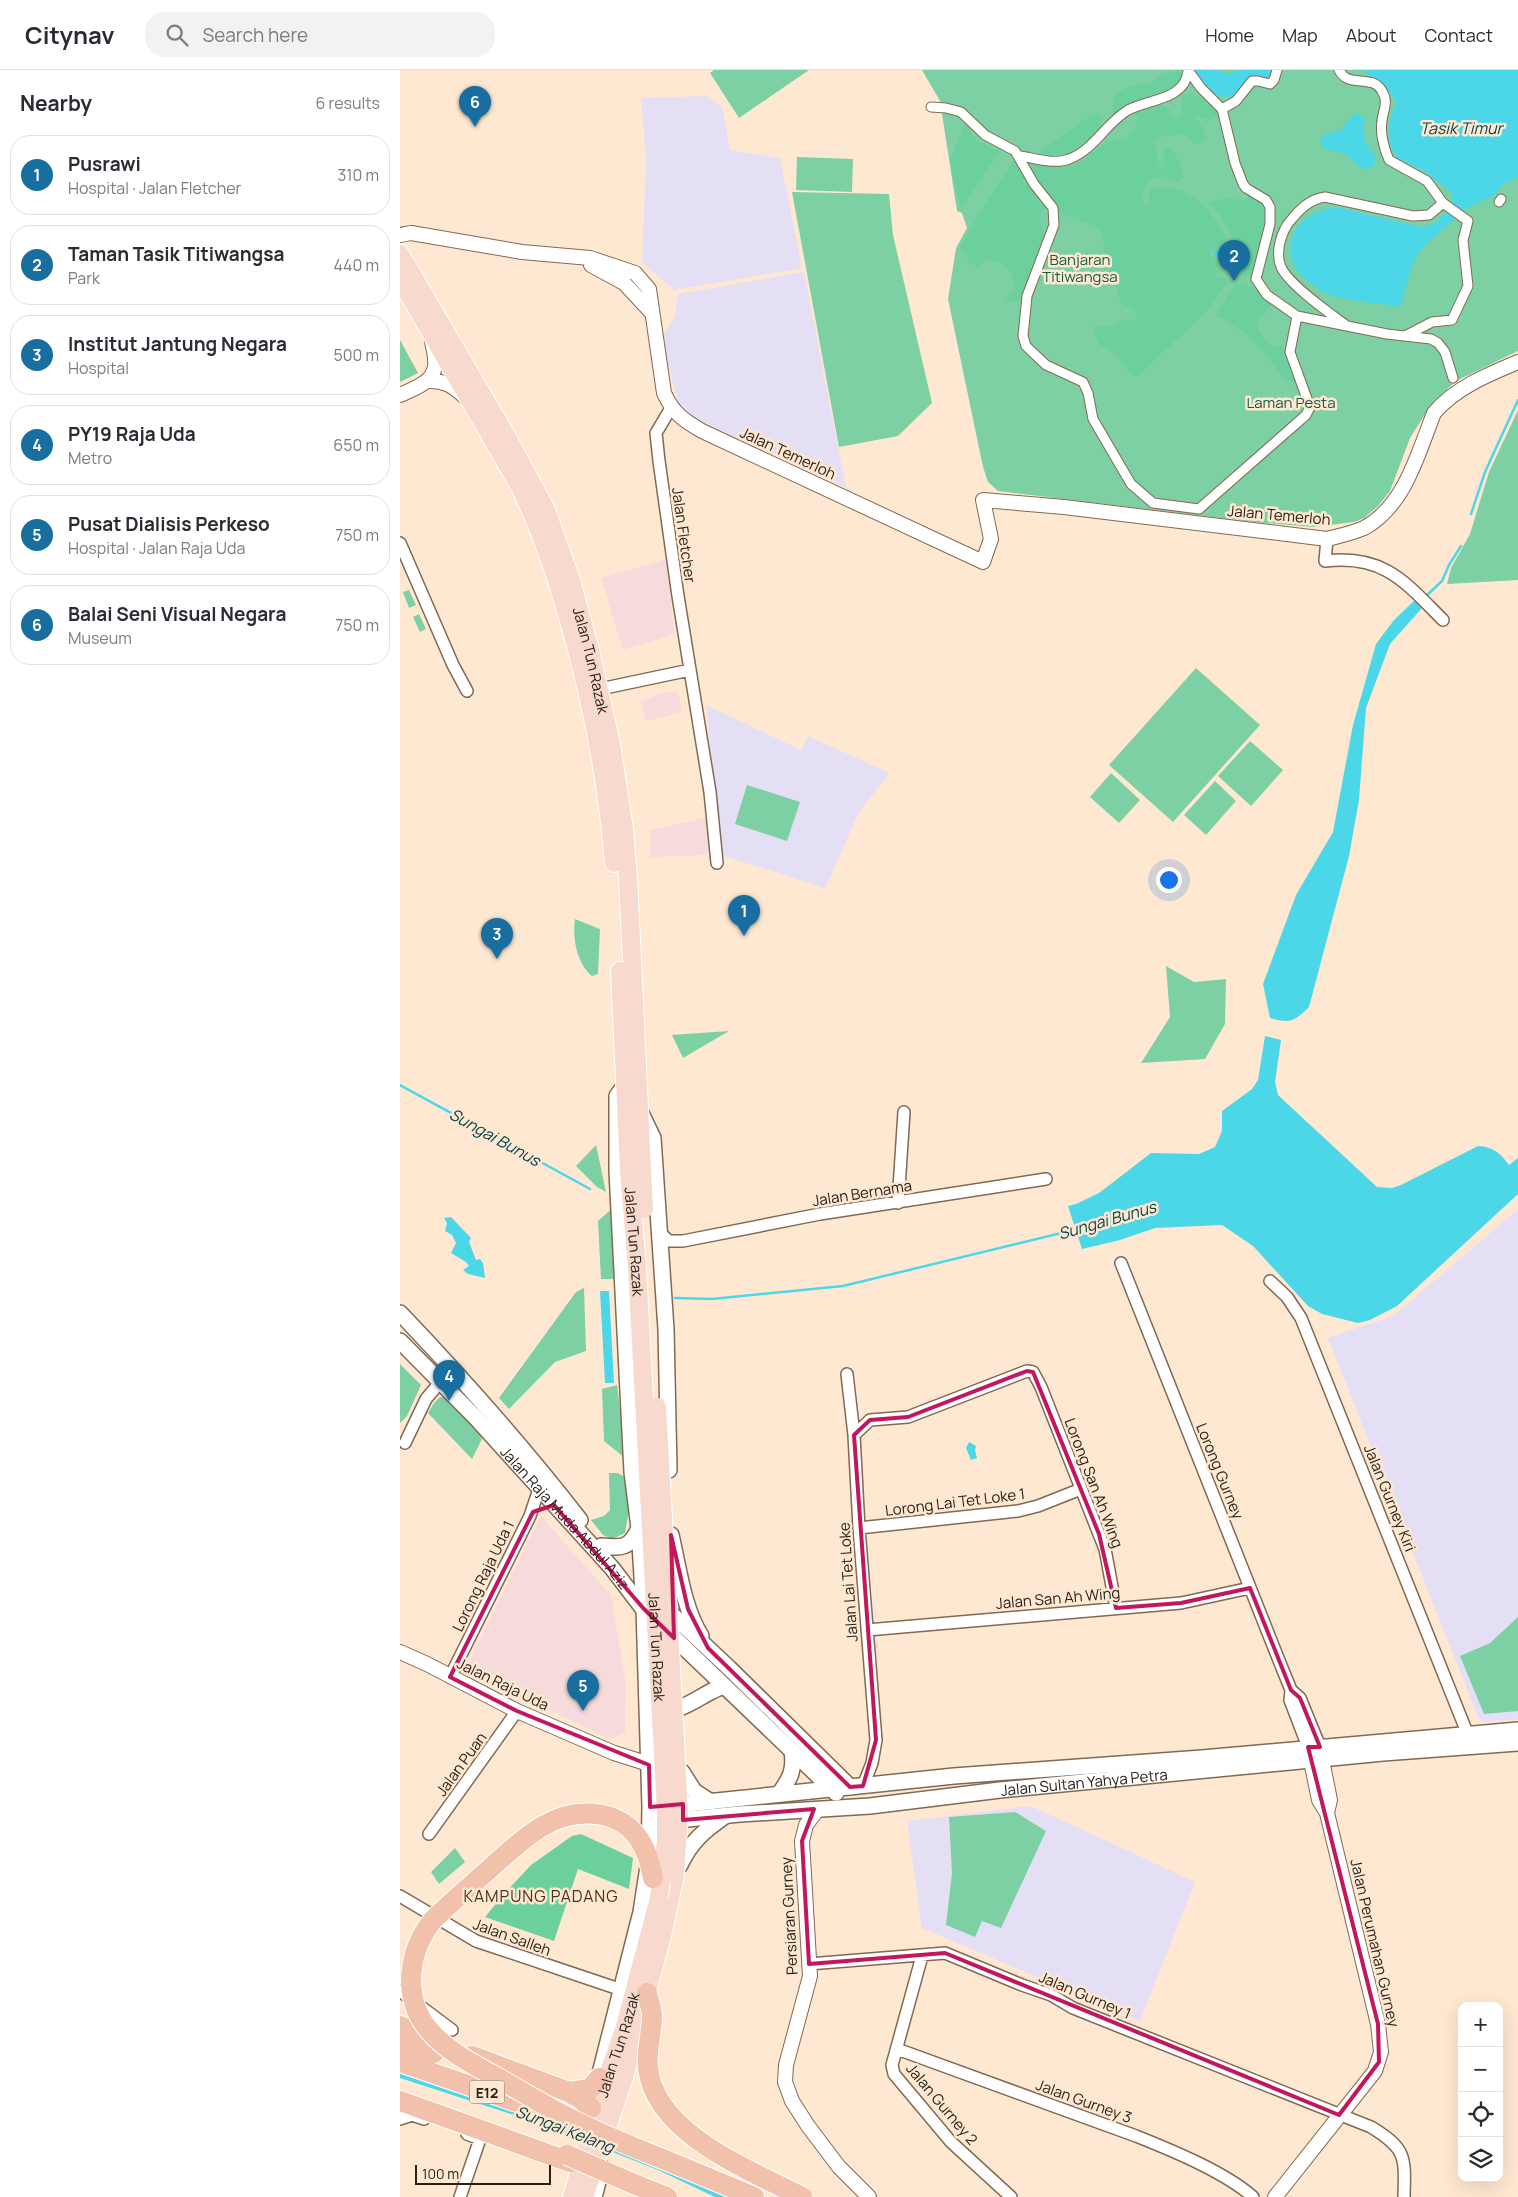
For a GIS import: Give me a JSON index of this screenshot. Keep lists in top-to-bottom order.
{
  "streets": {
    "highway": ["E12"],
    "main road": ["Jalan Tun Razak", "Jalan Raja Muda Abdul Aziz", "Jalan Sultan Yahya Petra"],
    "street": [
      "Jalan Temerloh",
      "Jalan Fletcher",
      "Jalan Bernama",
      "Lorong Gurney",
      "Lorong San Ah Wing",
      "Jalan Gurney Kiri",
      "Lorong Lai Tet Loke 1",
      "Lorong Raja Uda 1",
      "Jalan Lai Tet Loke",
      "Jalan San Ah Wing",
      "Jalan Raja Uda",
      "Jalan Puan",
      "Persiaran Gurney",
      "Jalan Salleh",
      "Jalan Perumahan Gurney",
      "Jalan Gurney 1",
      "Jalan Gurney 3",
      "Jalan Gurney 2"
    ]
  },
  "crossings": [
    ["Jalan Temerloh", "Jalan Fletcher"],
    ["Jalan Tun Razak", "Jalan Bernama"],
    ["Jalan Tun Razak", "Jalan Raja Muda Abdul Aziz"],
    ["Jalan Tun Razak", "Jalan Raja Uda"],
    ["Jalan Tun Razak", "Jalan Sultan Yahya Petra"],
    ["Jalan Tun Razak", "Jalan Salleh"],
    ["Lorong Gurney", "Jalan San Ah Wing"],
    ["Lorong Gurney", "Jalan Sultan Yahya Petra"],
    ["Lorong Gurney", "Jalan Perumahan Gurney"],
    ["Lorong San Ah Wing", "Lorong Lai Tet Loke 1"],
    ["Lorong San Ah Wing", "Jalan Lai Tet Loke"],
    ["Lorong San Ah Wing", "Jalan San Ah Wing"],
    ["Jalan Gurney Kiri", "Jalan Sultan Yahya Petra"],
    ["Lorong Lai Tet Loke 1", "Jalan Lai Tet Loke"],
    ["Jalan Raja Muda Abdul Aziz", "Lorong Raja Uda 1"],
    ["Jalan Raja Muda Abdul Aziz", "Jalan Lai Tet Loke"],
    ["Jalan Raja Muda Abdul Aziz", "Jalan Sultan Yahya Petra"],
    ["Lorong Raja Uda 1", "Jalan Raja Uda"],
    ["Jalan Lai Tet Loke", "Jalan San Ah Wing"],
    ["Jalan Lai Tet Loke", "Jalan Sultan Yahya Petra"],
    ["Jalan Raja Uda", "Jalan Puan"],
    ["Jalan Sultan Yahya Petra", "Persiaran Gurney"],
    ["Jalan Sultan Yahya Petra", "Jalan Perumahan Gurney"],
    ["Persiaran Gurney", "Jalan Gurney 1"],
    ["Jalan Perumahan Gurney", "Jalan Gurney 1"],
    ["Jalan Gurney 1", "Jalan Gurney 2"],
    ["Jalan Gurney 3", "Jalan Gurney 2"]
  ],
  "districts": ["KAMPUNG PADANG"],
  "water": ["Tasik Timur", "Sungai Bunus", "Sungai Kelang"],
  "parks": ["Banjaran Titiwangsa", "Laman Pesta"],
  "scale_bar": "100 m",
  "page": {
    "header": "Citynav",
    "search": "Search here",
    "nav": [
      "Home",
      "Map",
      "About",
      "Contact"
    ],
    "heading": ["Nearby", "6 results"],
    "pins": [
      "6",
      "2",
      "1",
      "3",
      "4",
      "5"
    ],
    "list": [
      {
        "mark": "1",
        "name": "Pusrawi",
        "note": "Hospital · Jalan Fletcher",
        "value": "310 m"
      },
      {
        "mark": "2",
        "name": "Taman Tasik Titiwangsa",
        "note": "Park",
        "value": "440 m"
      },
      {
        "mark": "3",
        "name": "Institut Jantung Negara",
        "note": "Hospital",
        "value": "500 m"
      },
      {
        "mark": "4",
        "name": "PY19 Raja Uda",
        "note": "Metro",
        "value": "650 m"
      },
      {
        "mark": "5",
        "name": "Pusat Dialisis Perkeso",
        "note": "Hospital · Jalan Raja Uda",
        "value": "750 m"
      },
      {
        "mark": "6",
        "name": "Balai Seni Visual Negara",
        "note": "Museum",
        "value": "750 m"
      }
    ],
    "map_buttons": ["+", "−"],
    "scale": "100 m"
  }
}
